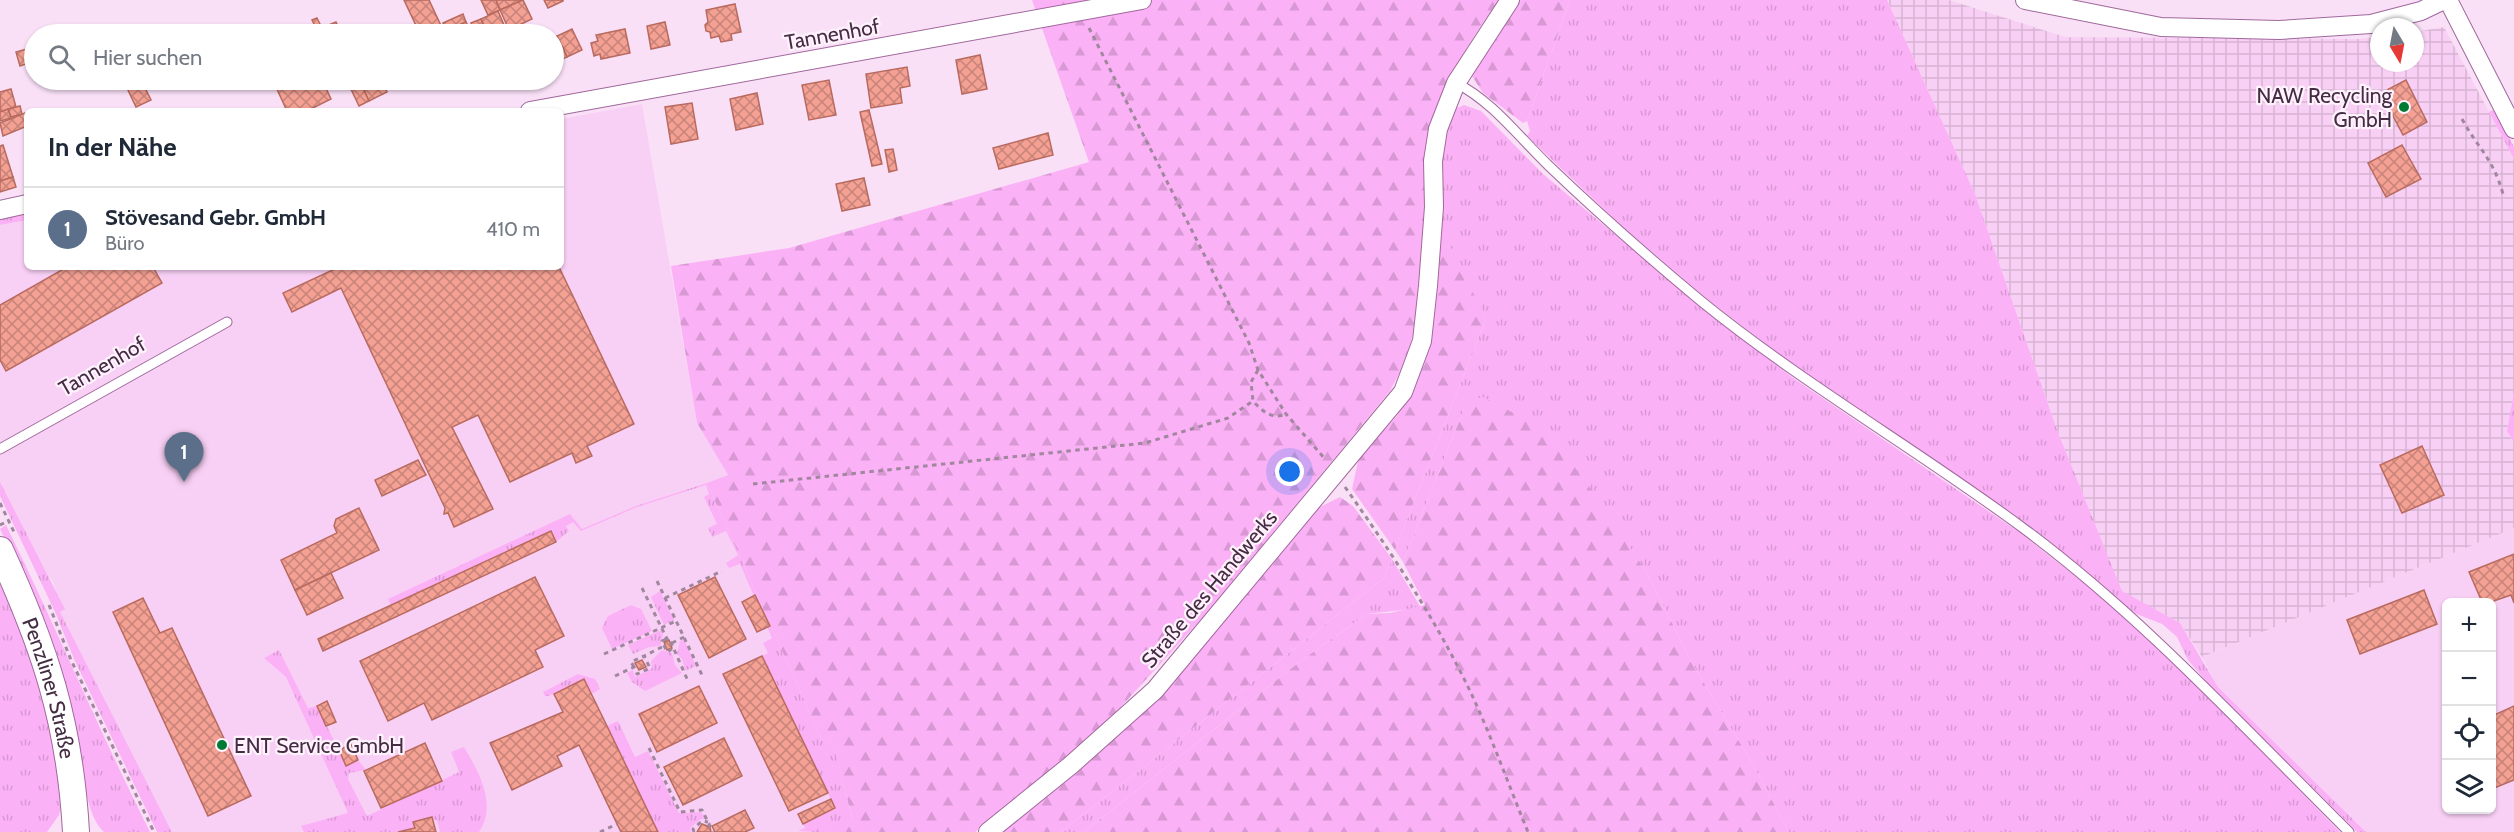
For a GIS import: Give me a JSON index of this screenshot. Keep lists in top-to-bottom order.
{
  "streets": {
    "main road": ["Penzliner Straße"],
    "street": ["Tannenhof", "Straße des Handwerks"]
  },
  "places": ["NAW Recycling GmbH", "ENT Service GmbH"],
  "north": "bottom",
  "page": {
    "search": "Hier suchen",
    "heading": "In der Nähe",
    "list": [
      {
        "mark": "1",
        "name": "Stövesand Gebr. GmbH",
        "note": "Büro",
        "value": "410 m"
      }
    ],
    "pins": "1",
    "map_buttons": ["+", "−"]
  }
}
